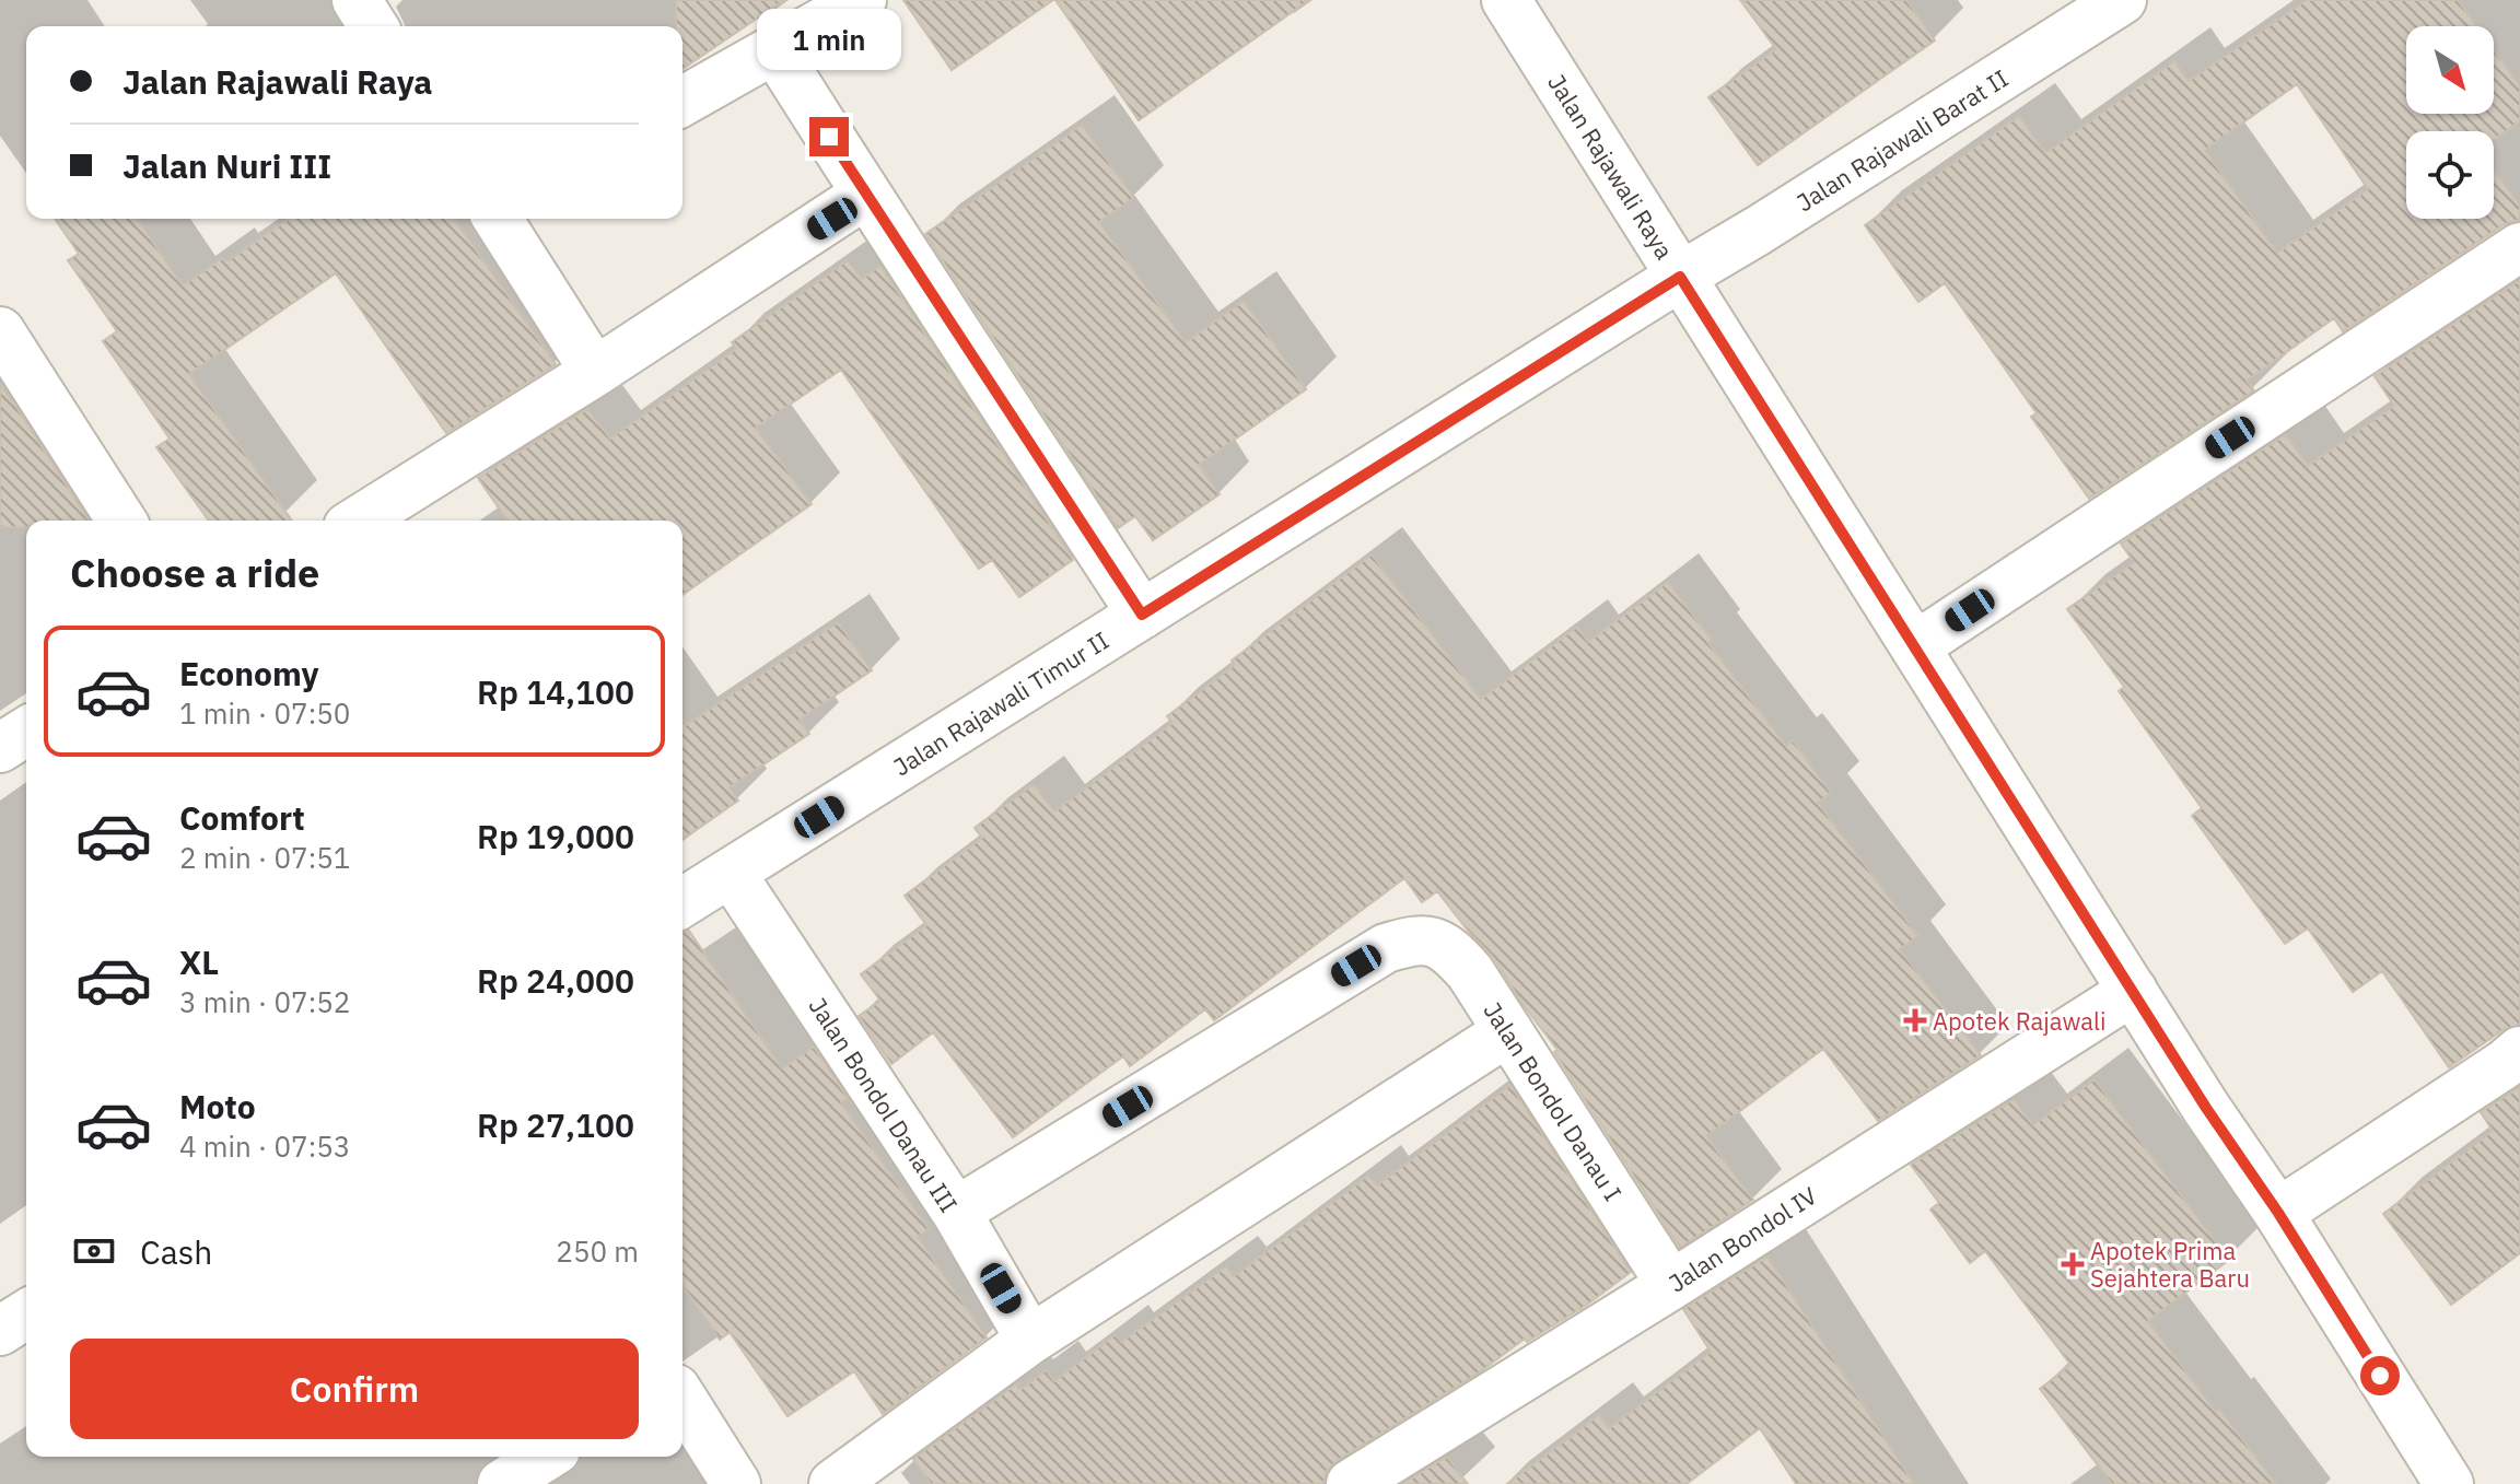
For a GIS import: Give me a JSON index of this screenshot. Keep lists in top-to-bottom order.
{
  "streets": {
    "street": [
      "Jalan Rajawali Barat II",
      "Jalan Rajawali Raya",
      "Jalan Rajawali Timur II",
      "Jalan Bondol Danau I",
      "Jalan Bondol Danau III",
      "Jalan Bondol IV"
    ]
  },
  "crossings": [
    ["Jalan Rajawali Barat II", "Jalan Rajawali Raya"],
    ["Jalan Rajawali Barat II", "Jalan Rajawali Timur II"],
    ["Jalan Rajawali Raya", "Jalan Rajawali Timur II"],
    ["Jalan Rajawali Raya", "Jalan Bondol IV"],
    ["Jalan Rajawali Timur II", "Jalan Bondol Danau III"],
    ["Jalan Bondol Danau I", "Jalan Bondol Danau III"],
    ["Jalan Bondol Danau I", "Jalan Bondol IV"]
  ],
  "places": {
    "health": ["Apotek Rajawali", "Apotek Prima Sejahtera Baru"]
  },
  "north": "bottom right",
  "page": {
    "bubble": "1 min",
    "banner": ["Jalan Rajawali Raya", "Jalan Nuri III"],
    "heading": "Choose a ride",
    "list": [
      {
        "name": "Economy",
        "note": "1 min · 07:50",
        "value": "Rp 14,100"
      },
      {
        "name": "Comfort",
        "note": "2 min · 07:51",
        "value": "Rp 19,000"
      },
      {
        "name": "XL",
        "note": "3 min · 07:52",
        "value": "Rp 24,000"
      },
      {
        "name": "Moto",
        "note": "4 min · 07:53",
        "value": "Rp 27,100"
      }
    ],
    "pay": ["Cash", "250 m"],
    "buttons": "Confirm"
  }
}
